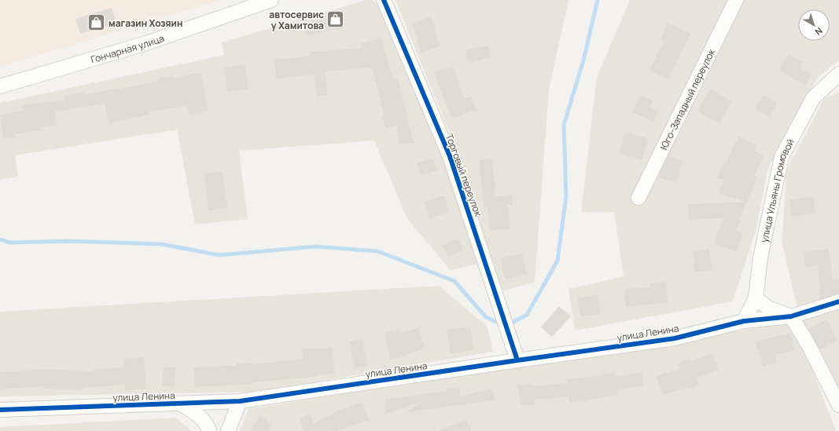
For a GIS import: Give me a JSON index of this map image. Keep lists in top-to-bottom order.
{
  "streets": {
    "street": [
      "Гончарная улица",
      "Юго-Западный переулок",
      "Торговый переулок",
      "улица Ульяны Громовой",
      "улица Ленина"
    ]
  },
  "crossings": [
    ["Торговый переулок", "улица Ленина"],
    ["улица Ульяны Громовой", "улица Ленина"]
  ],
  "places": {
    "shop": ["автосервис у Хамитова", "магазин Хозяин"]
  },
  "north": "bottom right"
}
